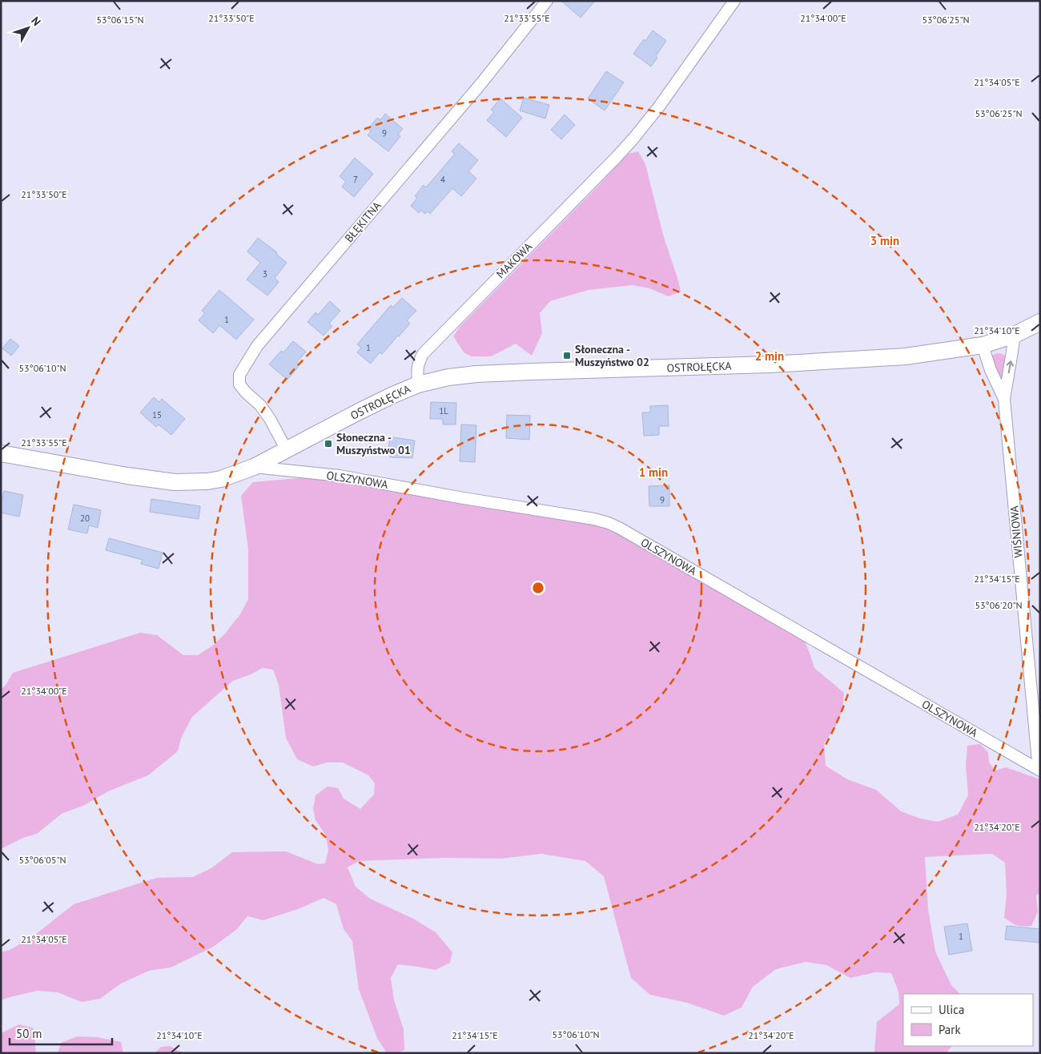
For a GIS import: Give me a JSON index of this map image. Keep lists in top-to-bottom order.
{
  "streets": {
    "street": [
      "BŁĘKITNA",
      "MAKOWA",
      "OSTROŁĘCKA",
      "OLSZYNOWA",
      "WIŚNIOWA"
    ]
  },
  "crossings": [
    ["BŁĘKITNA", "OSTROŁĘCKA"],
    ["MAKOWA", "OSTROŁĘCKA"],
    ["OSTROŁĘCKA", "OLSZYNOWA"],
    ["OSTROŁĘCKA", "WIŚNIOWA"],
    ["OLSZYNOWA", "WIŚNIOWA"]
  ],
  "places": {
    "transit": ["Słoneczna - Muszyństwo 02", "Słoneczna - Muszyństwo 01"]
  },
  "house_numbers": [
    "9",
    "7",
    "4",
    "3",
    "1",
    "1",
    "1L",
    "15",
    "9",
    "20",
    "1"
  ],
  "legend": ["Ulica", "Park"],
  "scale_bar": "50 m",
  "north": "top right",
  "coordinates": [
    "21°33'50\"E",
    "21°33'55\"E",
    "21°34'00\"E",
    "53°06'15\"N",
    "53°06'25\"N",
    "21°34'05\"E",
    "21°34'10\"E",
    "53°06'10\"N",
    "21°34'15\"E",
    "53°06'20\"N",
    "21°34'20\"E",
    "53°06'05\"N"
  ],
  "rings": ["3 min", "2 min", "1 min"]
}
